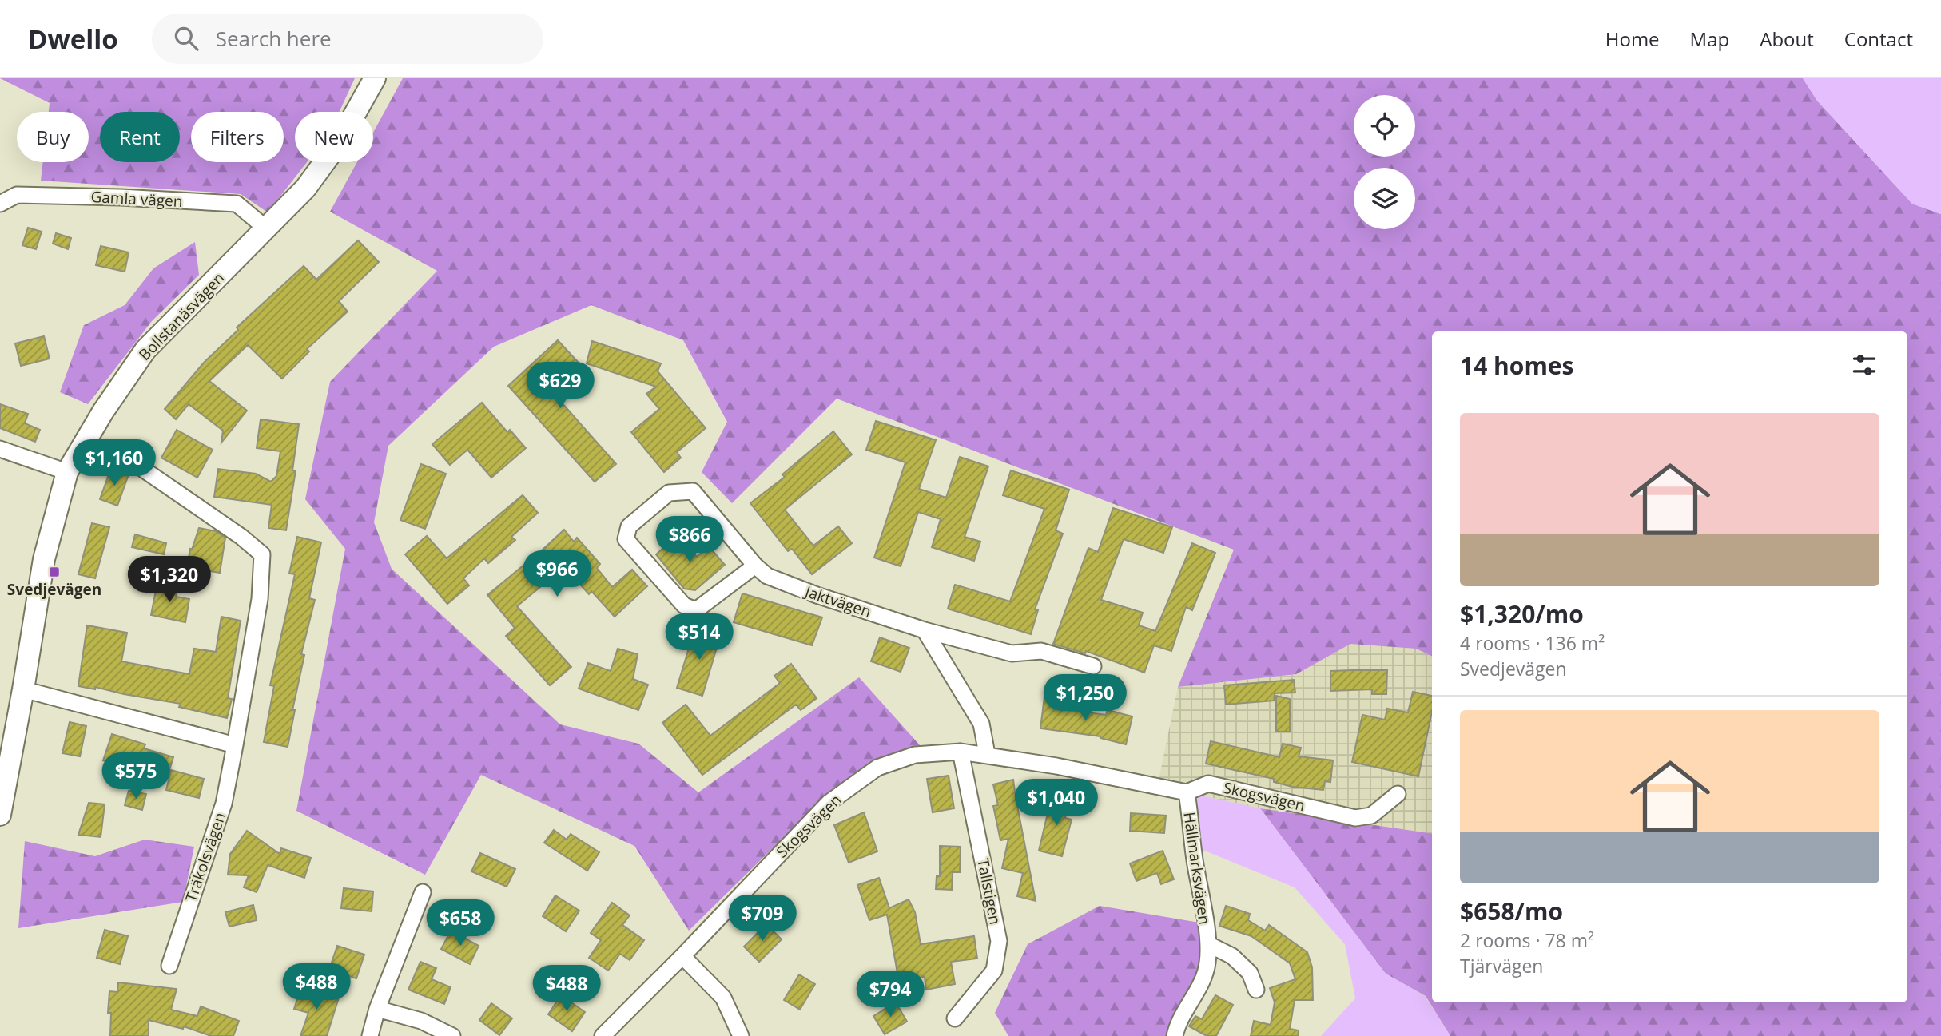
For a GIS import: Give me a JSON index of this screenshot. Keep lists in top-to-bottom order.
{
  "streets": {
    "street": [
      "Gamla vägen",
      "Bollstanäsvägen",
      "Jaktvägen",
      "Skogsvägen",
      "Träkolsvägen",
      "Hällmarksvägen",
      "Tallstigen"
    ]
  },
  "crossings": [
    ["Gamla vägen", "Bollstanäsvägen"],
    ["Skogsvägen", "Hällmarksvägen"],
    ["Skogsvägen", "Tallstigen"]
  ],
  "places": {
    "transit": ["Svedjevägen"]
  },
  "page": {
    "header": "Dwello",
    "search": "Search here",
    "nav": [
      "Home",
      "Map",
      "About",
      "Contact"
    ],
    "chip": [
      "Buy",
      "Rent",
      "Filters",
      "New"
    ],
    "heading": "14 homes",
    "price": [
      "$629",
      "$1,160",
      "$866",
      "$966",
      "$1,320",
      "$514",
      "$1,250",
      "$575",
      "$1,040",
      "$709",
      "$658",
      "$488",
      "$488",
      "$794"
    ],
    "list": [
      {
        "name": "$1,320/mo",
        "note": "4 rooms · 136 m² · Svedjevägen"
      },
      {
        "name": "$658/mo",
        "note": "2 rooms · 78 m² · Tjärvägen"
      }
    ]
  }
}
